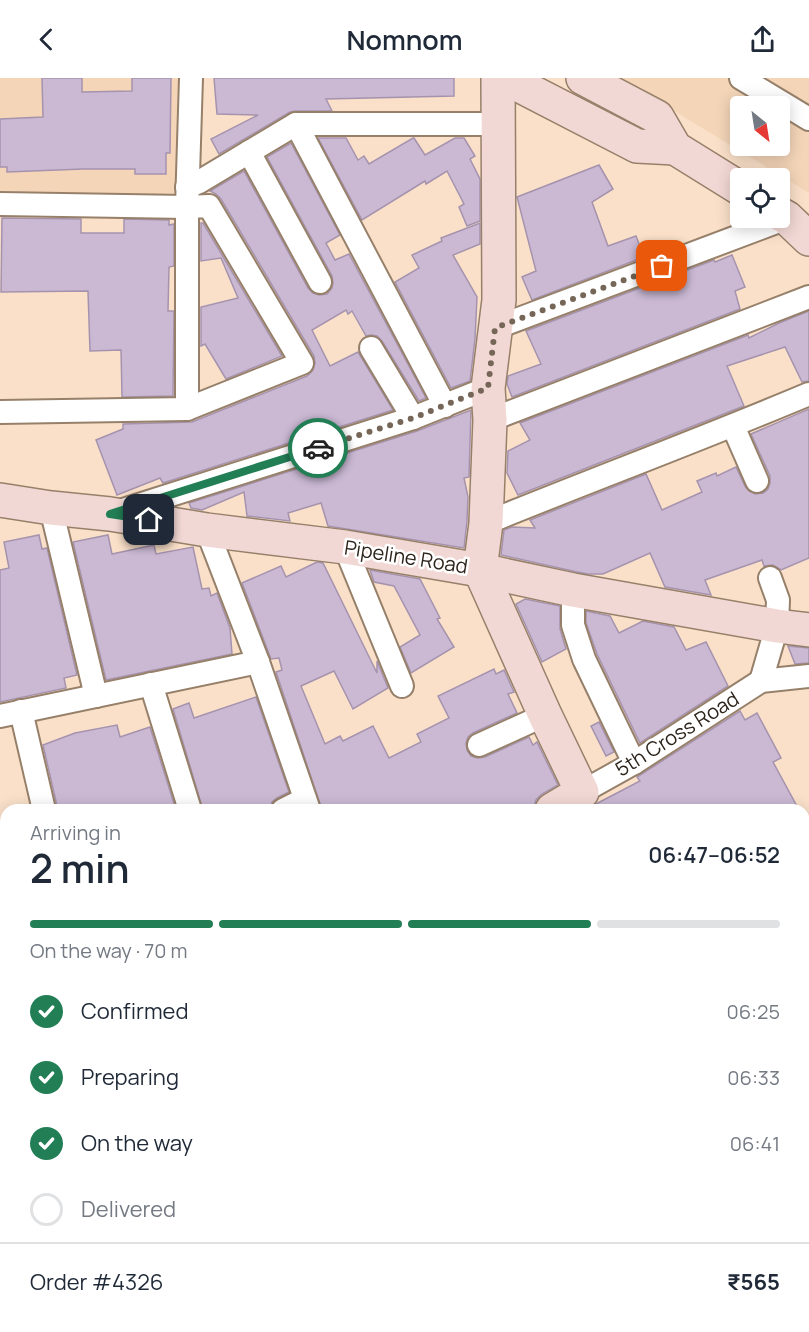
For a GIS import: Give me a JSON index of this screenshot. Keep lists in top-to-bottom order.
{
  "streets": {
    "street": ["Pipeline Road", "5th Cross Road"]
  },
  "north": "bottom right",
  "page": {
    "header": "Nomnom",
    "heading": ["2 min", "Arriving in", "06:47–06:52"],
    "panel": ["Order #4326", "₹565"],
    "bar": "On the way · 70 m",
    "list": [
      ["Confirmed", "06:25"],
      ["Preparing", "06:33"],
      ["On the way", "06:41"],
      "Delivered"
    ]
  }
}
